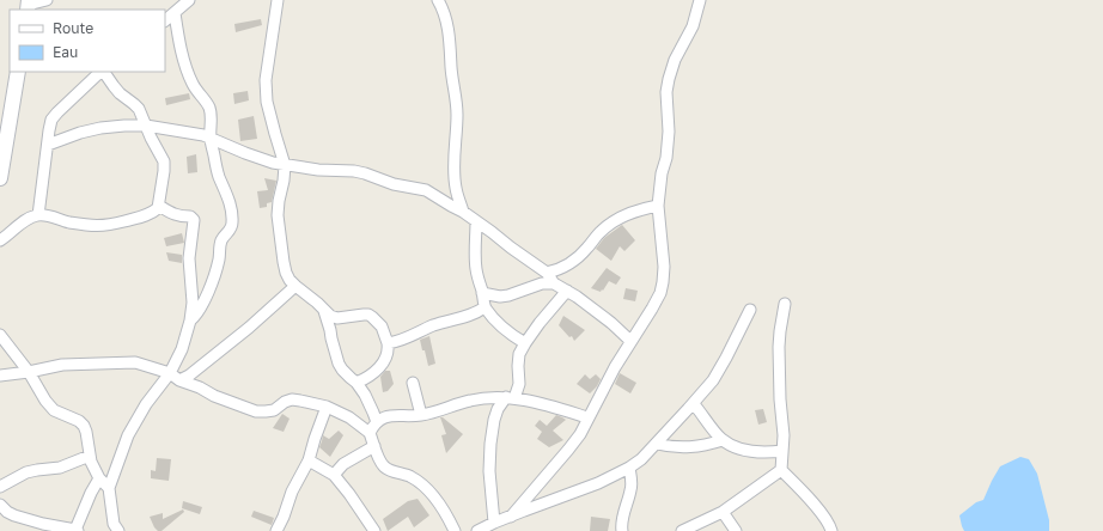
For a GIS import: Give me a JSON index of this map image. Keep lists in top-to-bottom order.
{
  "legend": ["Route", "Eau"]
}
